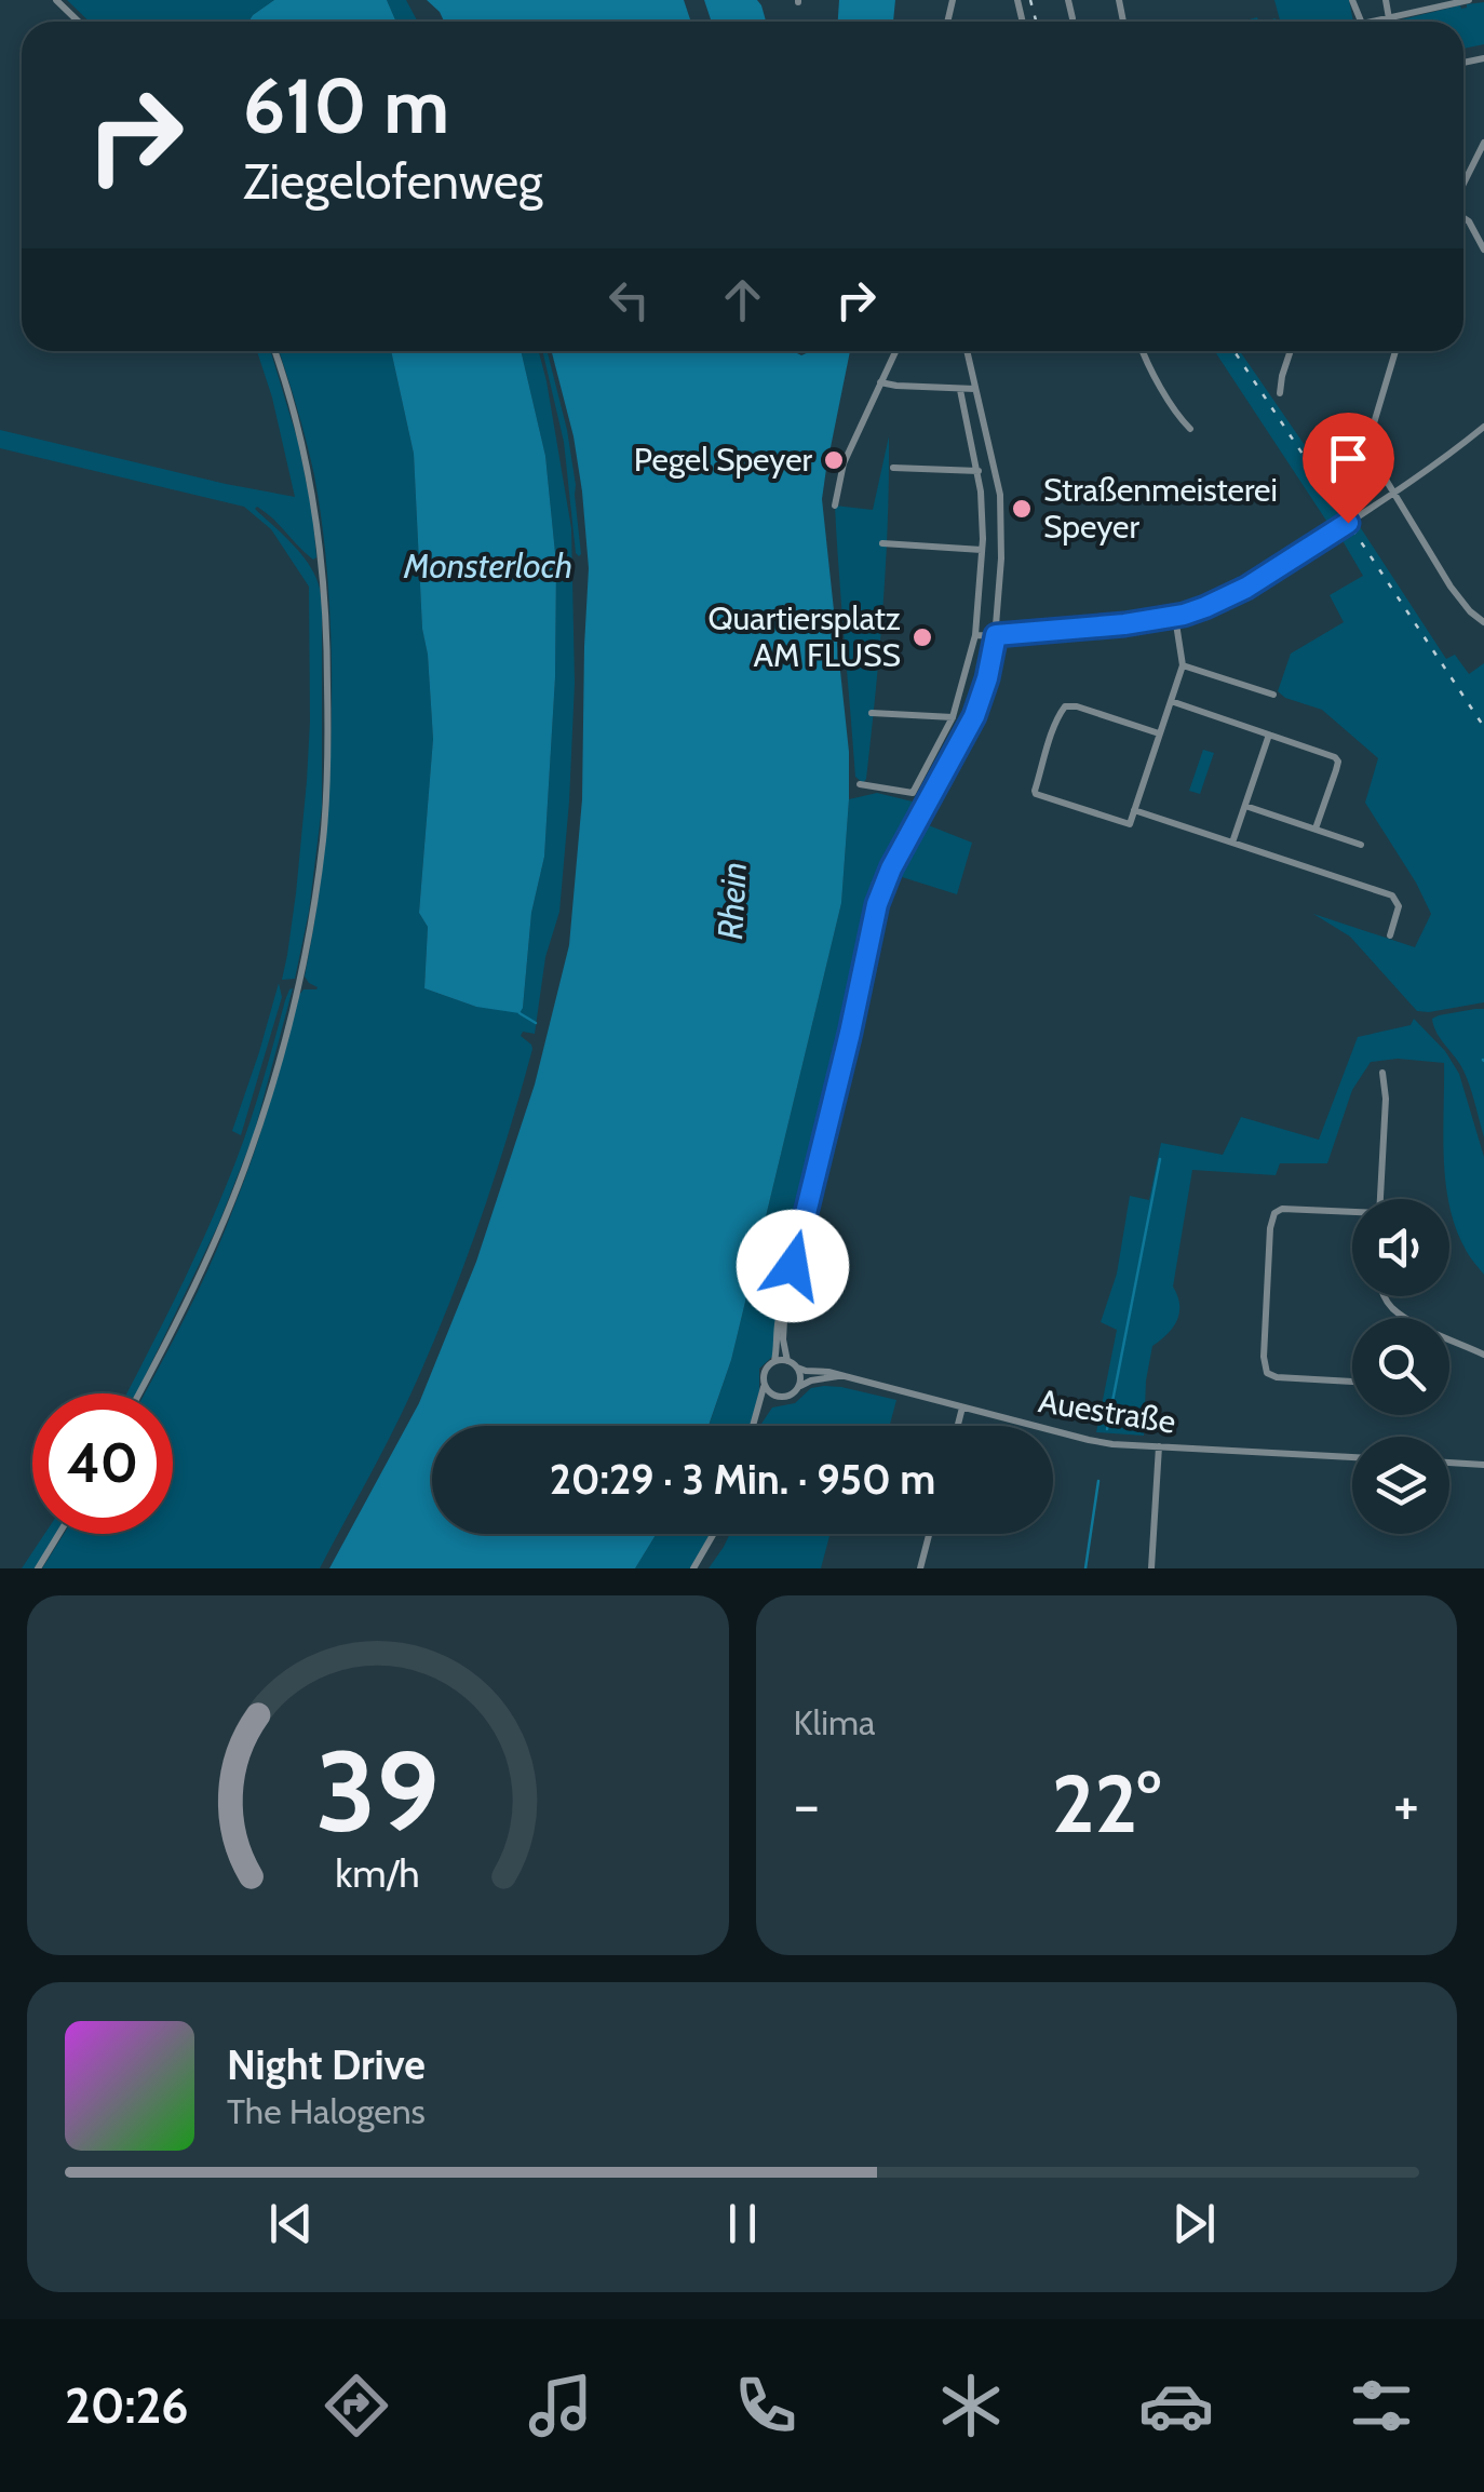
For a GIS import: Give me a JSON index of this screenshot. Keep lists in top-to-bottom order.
{
  "streets": {
    "street": ["Auestraße"]
  },
  "water": ["Monsterloch", "Rhein"],
  "places": ["Pegel Speyer", "Straßenmeisterei Speyer", "Quartiersplatz AM FLUSS"],
  "page": {
    "turn": ["610 m", "Ziegelofenweg"],
    "limit": "40",
    "trip": "20:29 · 3 Min. · 950 m",
    "tile": "Klima",
    "heat": ["−", "22°", "+"],
    "song": ["Night Drive", "The Halogens"],
    "tabs": "20:26",
    "gauge": ["39", "km/h"]
  }
}
